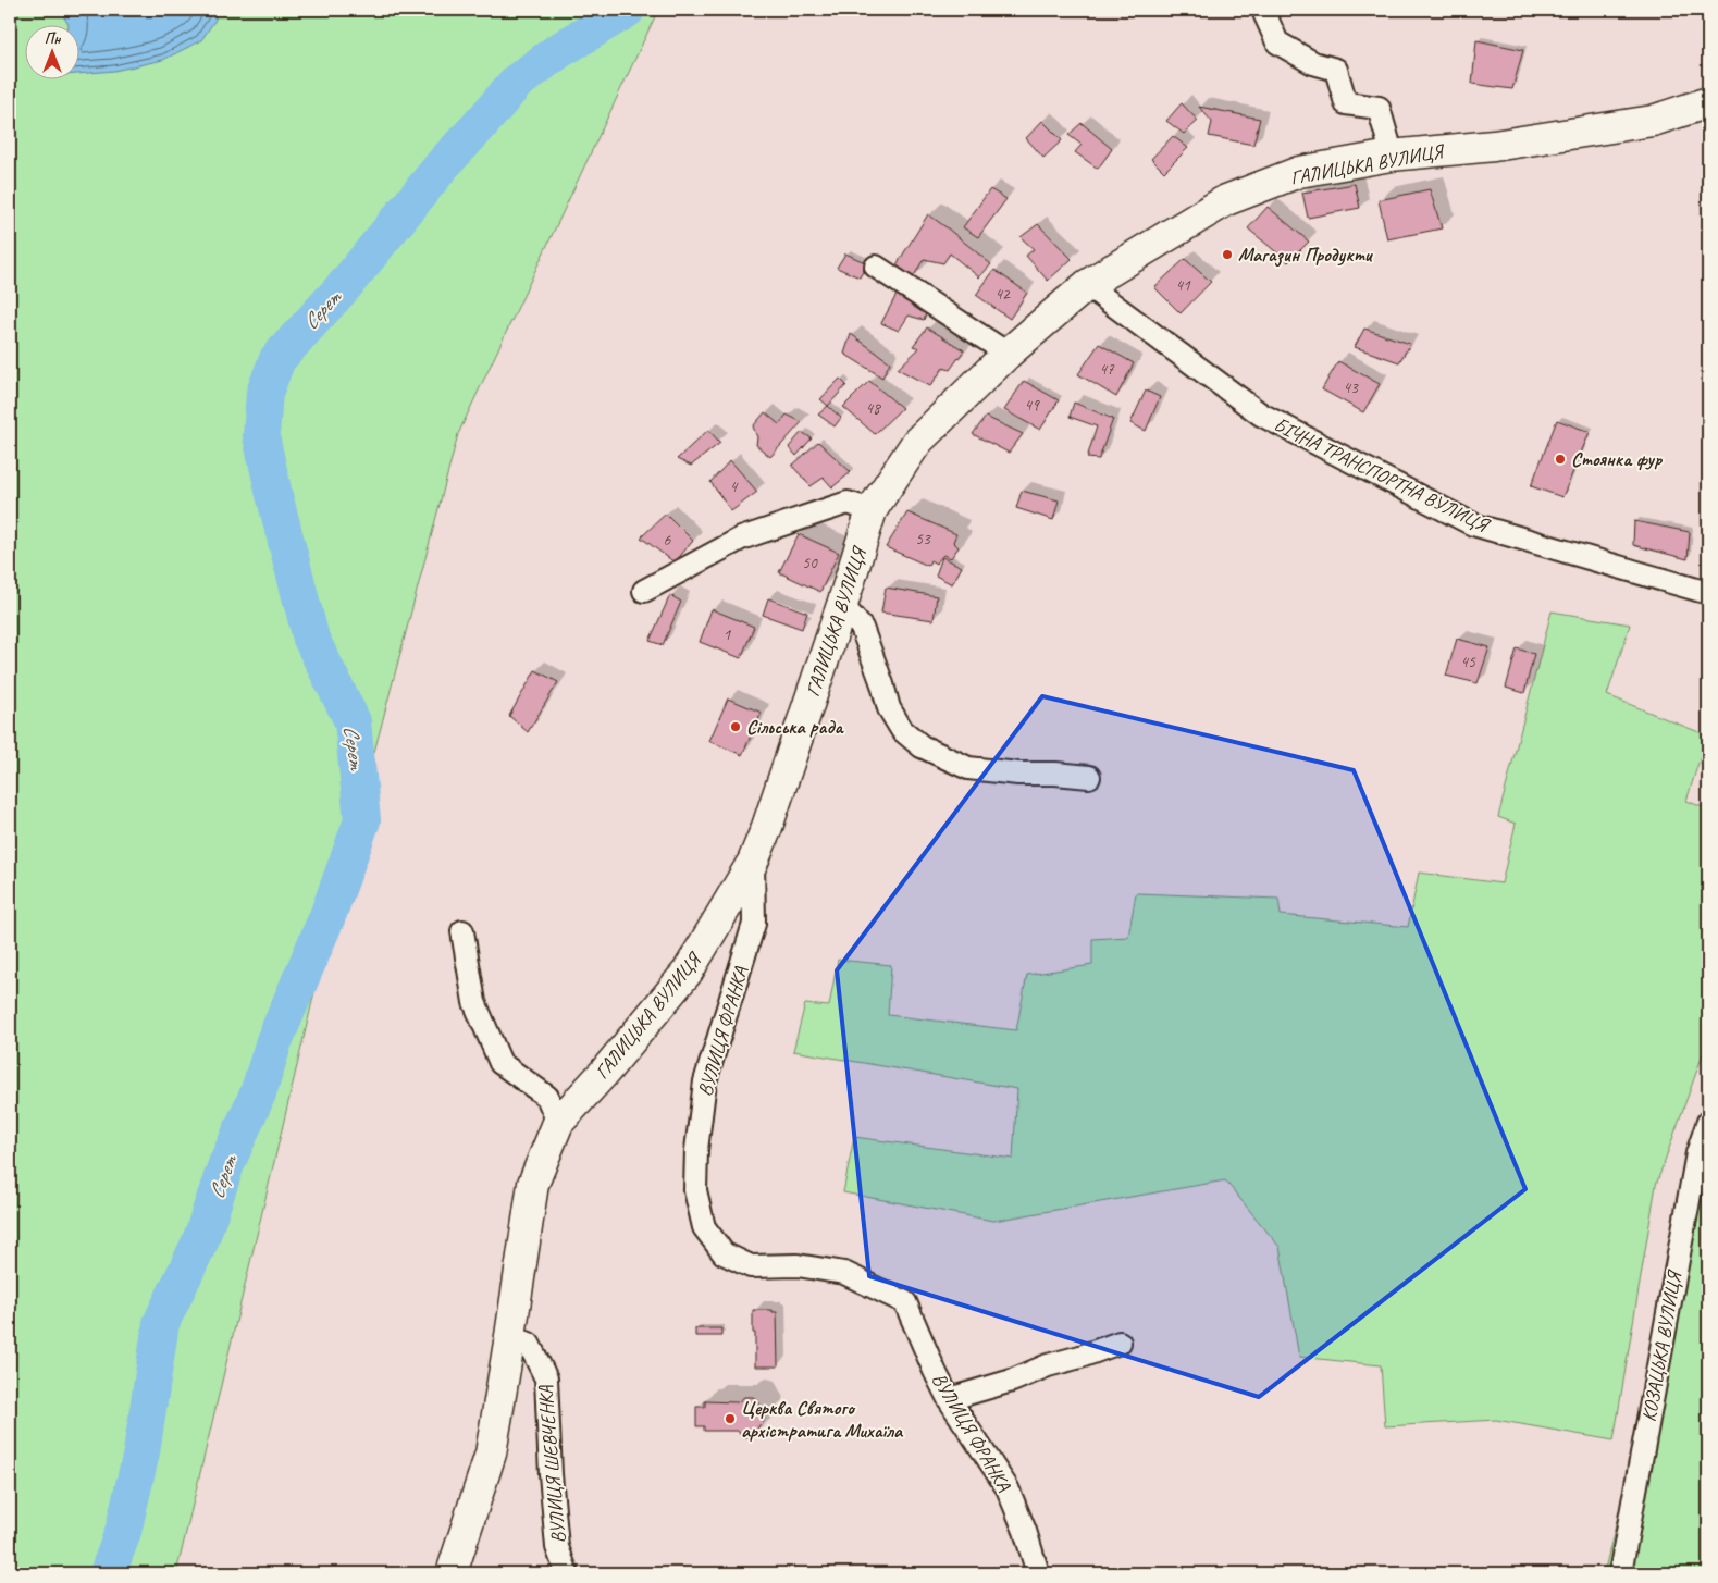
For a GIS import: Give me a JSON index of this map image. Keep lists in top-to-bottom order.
{
  "streets": {
    "main road": ["ГАЛИЦЬКА ВУЛИЦЯ"],
    "street": [
      "БІЧНА ТРАНСПОРТНА ВУЛИЦЯ",
      "ВУЛИЦЯ ФРАНКА",
      "КОЗАЦЬКА ВУЛИЦЯ",
      "ВУЛИЦЯ ШЕВЧЕНКА"
    ]
  },
  "crossings": [
    ["ГАЛИЦЬКА ВУЛИЦЯ", "БІЧНА ТРАНСПОРТНА ВУЛИЦЯ"],
    ["ГАЛИЦЬКА ВУЛИЦЯ", "ВУЛИЦЯ ФРАНКА"],
    ["ГАЛИЦЬКА ВУЛИЦЯ", "ВУЛИЦЯ ШЕВЧЕНКА"]
  ],
  "water": ["Серет"],
  "places": [
    "Магазин Продукти",
    "Стоянка фур",
    "Сільська рада",
    "Церква Святого архістратига Михаїла"
  ],
  "house_numbers": [
    "41",
    "42",
    "47",
    "43",
    "49",
    "48",
    "4",
    "53",
    "6",
    "50",
    "1",
    "45"
  ],
  "north": "top"
}
